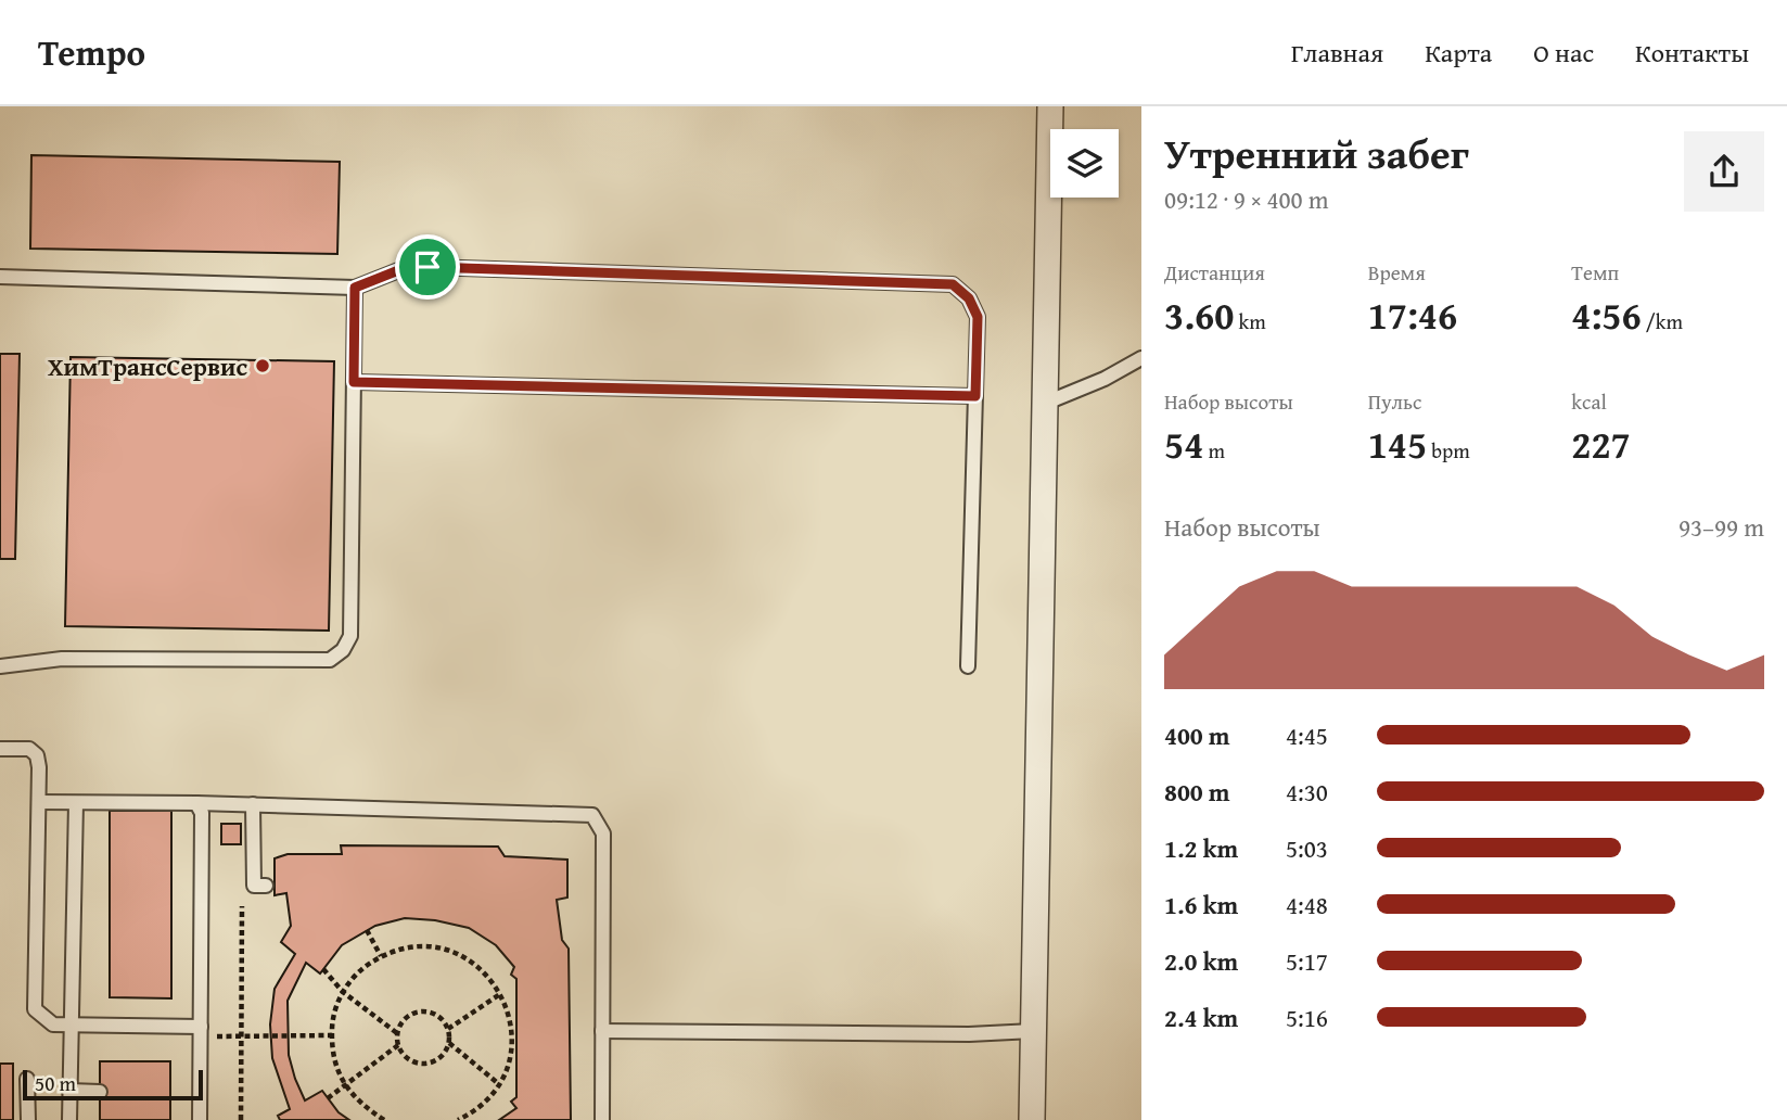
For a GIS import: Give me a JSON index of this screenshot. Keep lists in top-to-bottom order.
{
  "places": ["ХимТрансСервис"],
  "scale_bar": "50 m",
  "page": {
    "header": "Tempo",
    "nav": [
      "Главная",
      "Карта",
      "О нас",
      "Контакты"
    ],
    "heading": ["Утренний забег", "09:12 · 9 × 400 m"],
    "stats": [
      ["Дистанция", "3.60 km"],
      ["Время", "17:46"],
      ["Темп", "4:56 /km"],
      ["Набор высоты", "54 m"],
      ["Пульс", "145 bpm"],
      ["kcal", "227"]
    ],
    "chart": ["Набор высоты", "93–99 m"],
    "list": [
      {
        "name": "400 m",
        "note": "4:45"
      },
      {
        "name": "800 m",
        "note": "4:30"
      },
      {
        "name": "1.2 km",
        "note": "5:03"
      },
      {
        "name": "1.6 km",
        "note": "4:48"
      },
      {
        "name": "2.0 km",
        "note": "5:17"
      },
      {
        "name": "2.4 km",
        "note": "5:16"
      }
    ],
    "scale": "50 m"
  }
}
